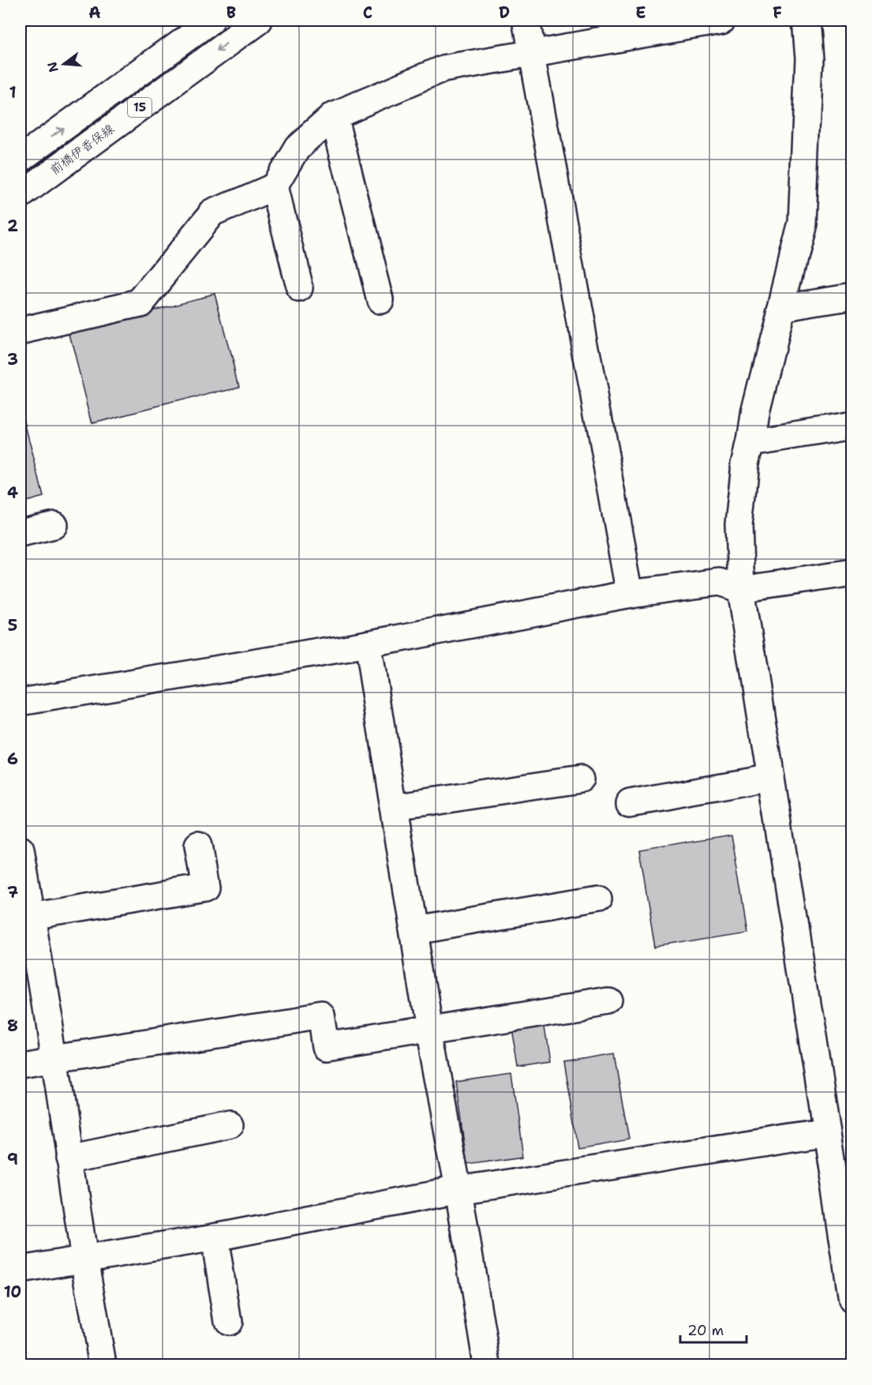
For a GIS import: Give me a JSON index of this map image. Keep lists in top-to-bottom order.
{
  "streets": {
    "street": ["15", "前橋伊香保線"]
  },
  "scale_bar": "20 m",
  "north": "left",
  "grid": {
    "columns": [
      "A",
      "B",
      "C",
      "D",
      "E",
      "F"
    ],
    "rows": [
      "1",
      "2",
      "3",
      "4",
      "5",
      "6",
      "7",
      "8",
      "9",
      "10"
    ]
  }
}
